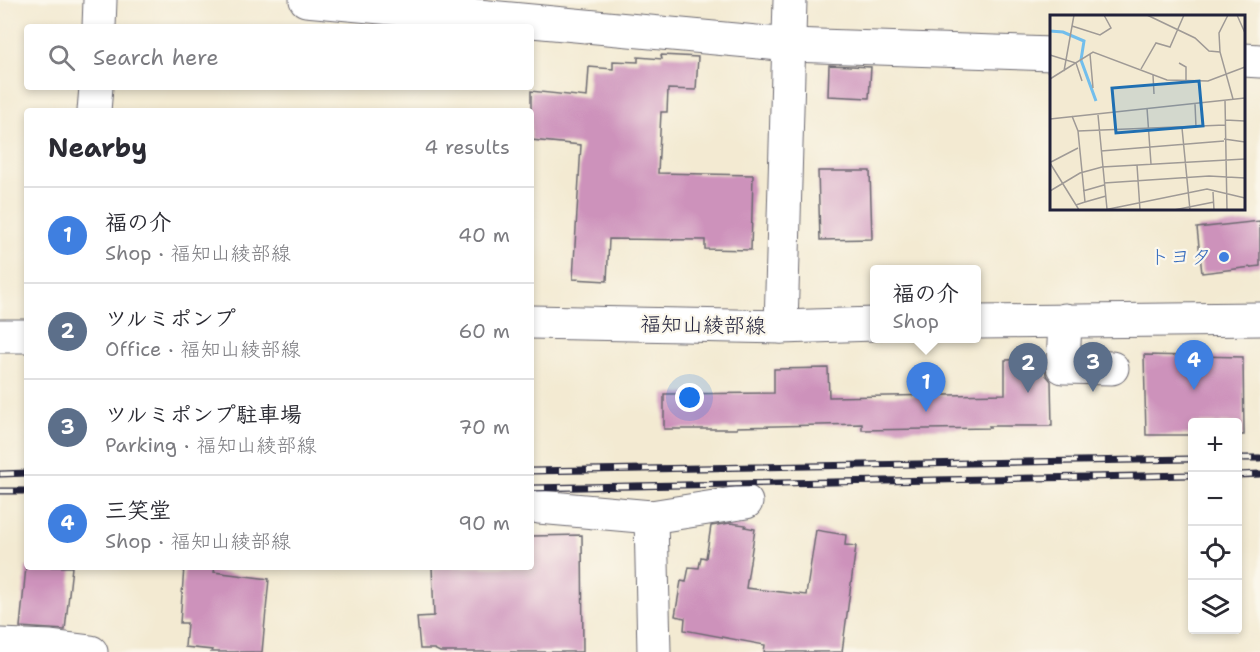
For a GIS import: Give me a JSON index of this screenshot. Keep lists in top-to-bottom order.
{
  "streets": {
    "street": ["福知山綾部線"]
  },
  "places": ["トヨタ"],
  "page": {
    "search": "Search here",
    "heading": ["Nearby", "4 results"],
    "list": [
      {
        "mark": "1",
        "name": "福の介",
        "note": "Shop · 福知山綾部線",
        "value": "40 m"
      },
      {
        "mark": "2",
        "name": "ツルミポンプ",
        "note": "Office · 福知山綾部線",
        "value": "60 m"
      },
      {
        "mark": "3",
        "name": "ツルミポンプ駐車場",
        "note": "Parking · 福知山綾部線",
        "value": "70 m"
      },
      {
        "mark": "4",
        "name": "三笑堂",
        "note": "Shop · 福知山綾部線",
        "value": "90 m"
      }
    ],
    "popup": ["福の介", "Shop"],
    "pins": [
      "4",
      "3",
      "2",
      "1"
    ],
    "map_buttons": ["+", "−"]
  }
}
